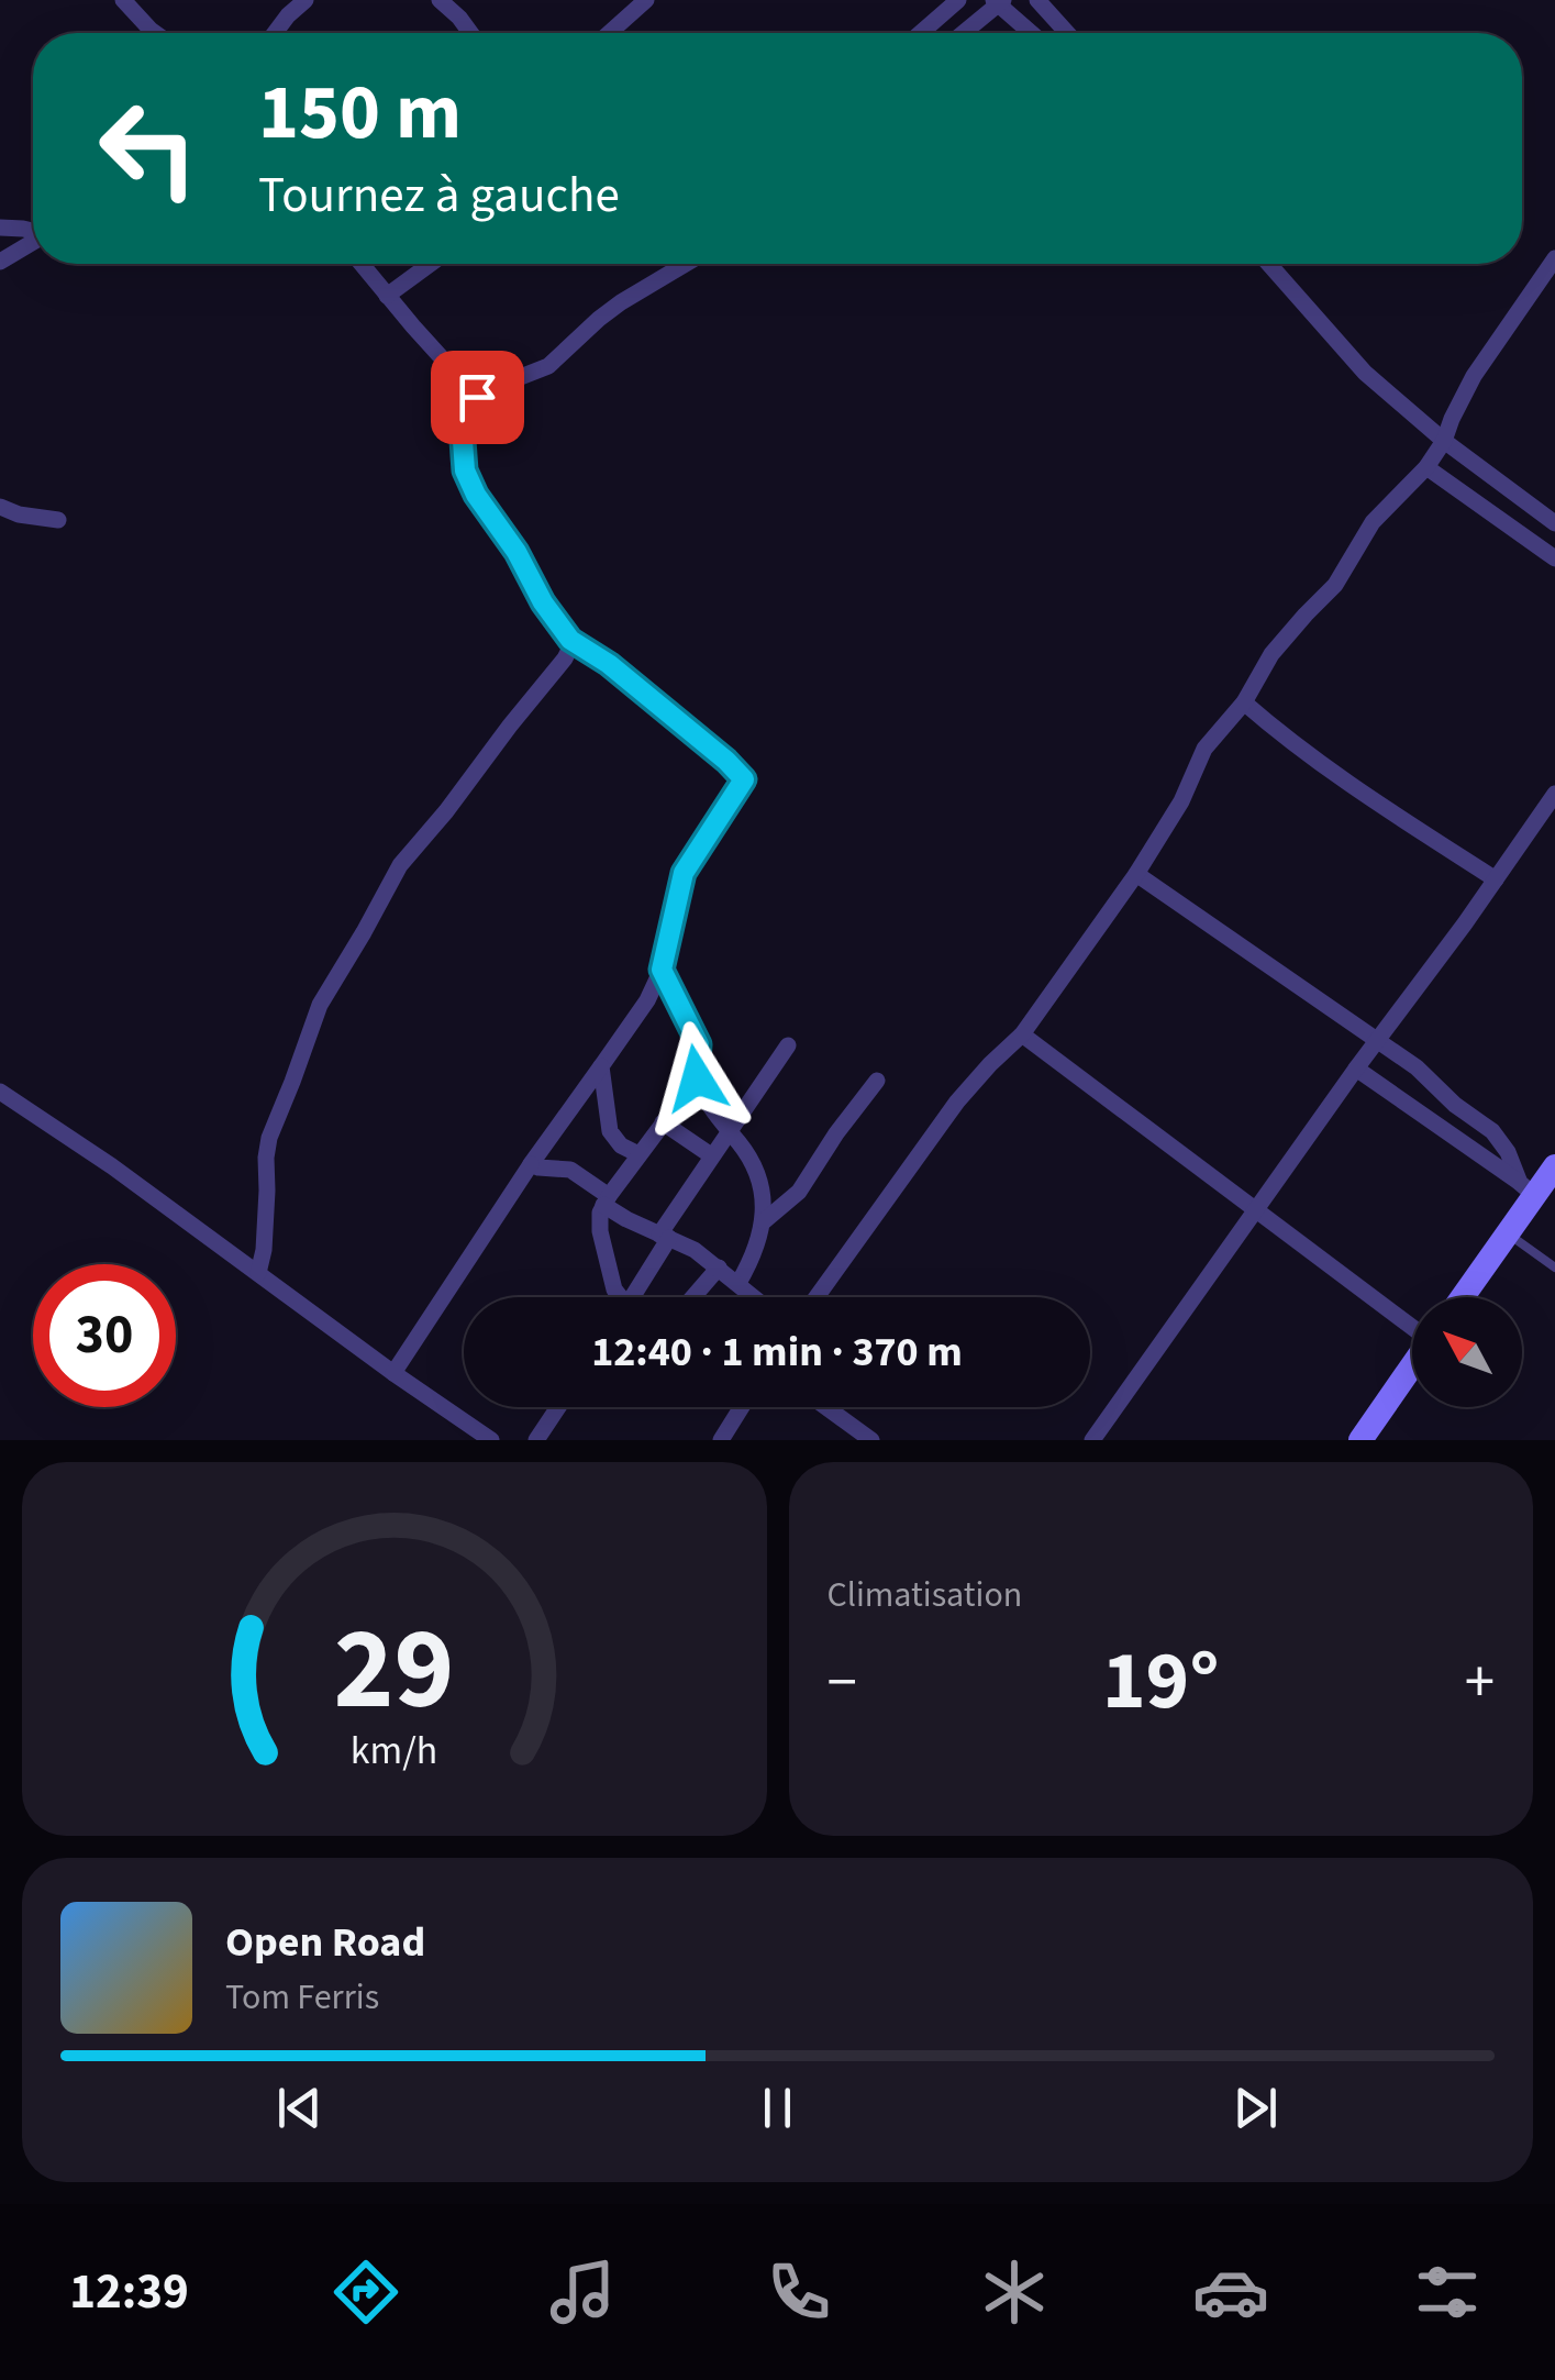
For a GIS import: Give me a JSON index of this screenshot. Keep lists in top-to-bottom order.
{
  "north": "top left",
  "page": {
    "turn": ["150 m", "Tournez à gauche"],
    "limit": "30",
    "trip": "12:40 · 1 min · 370 m",
    "tile": "Climatisation",
    "heat": ["−", "19°", "+"],
    "song": ["Open Road", "Tom Ferris"],
    "tabs": "12:39",
    "gauge": ["29", "km/h"]
  }
}
